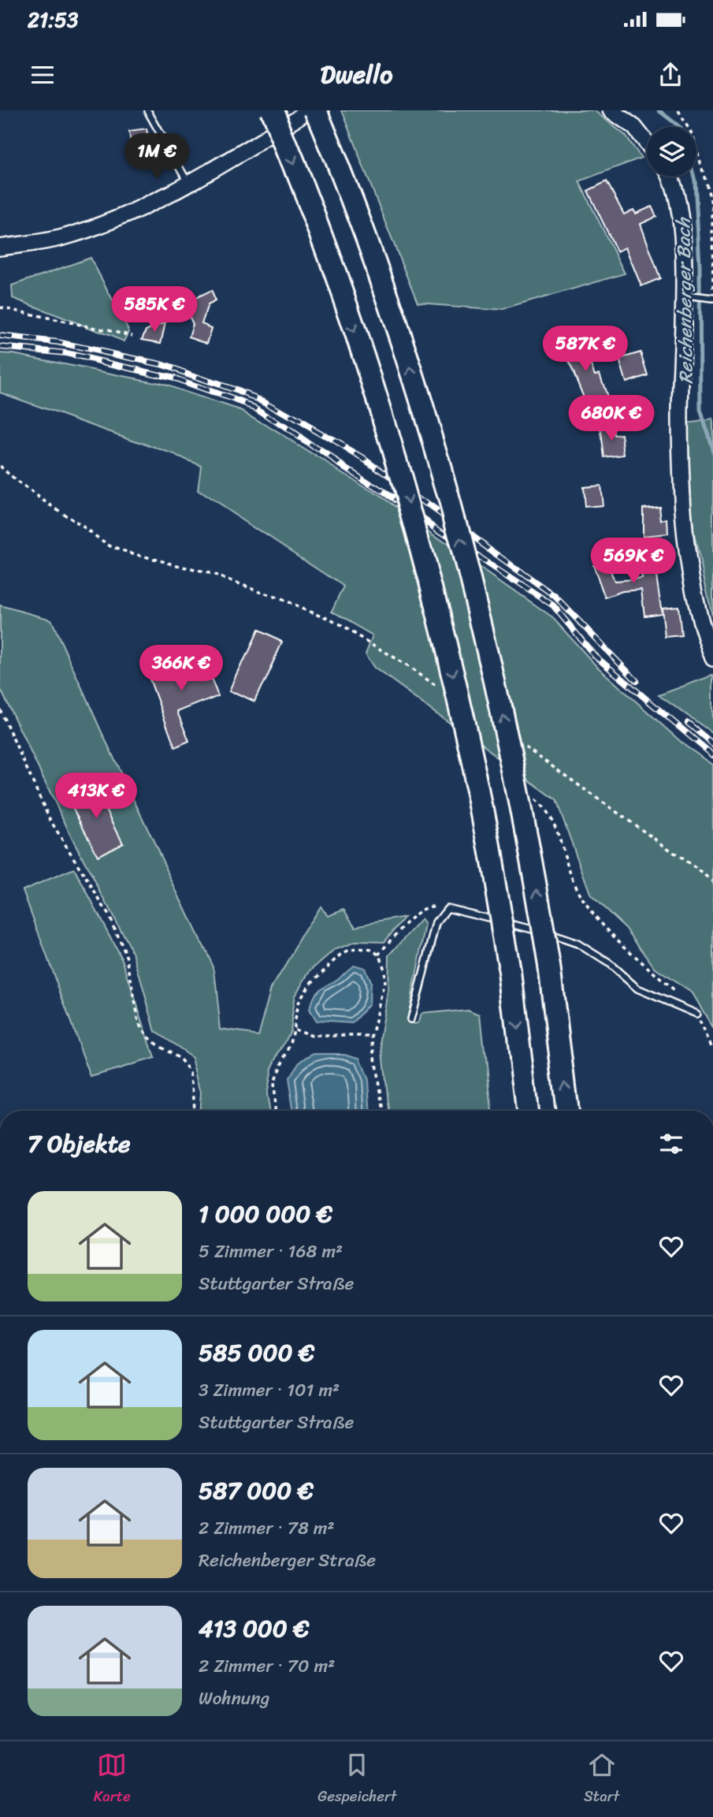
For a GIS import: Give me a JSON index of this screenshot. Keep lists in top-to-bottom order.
{
  "water": ["Reichenberger Bach"],
  "page": {
    "status": "21:53",
    "header": "Dwello",
    "price": [
      "1M €",
      "585K €",
      "587K €",
      "680K €",
      "569K €",
      "366K €",
      "413K €"
    ],
    "heading": "7 Objekte",
    "list": [
      {
        "name": "1 000 000 €",
        "note": "5 Zimmer · 168 m² · Stuttgarter Straße"
      },
      {
        "name": "585 000 €",
        "note": "3 Zimmer · 101 m² · Stuttgarter Straße"
      },
      {
        "name": "587 000 €",
        "note": "2 Zimmer · 78 m² · Reichenberger Straße"
      },
      {
        "name": "413 000 €",
        "note": "2 Zimmer · 70 m² · Wohnung"
      }
    ],
    "tabs": ["Karte", "Gespeichert", "Start"]
  }
}
